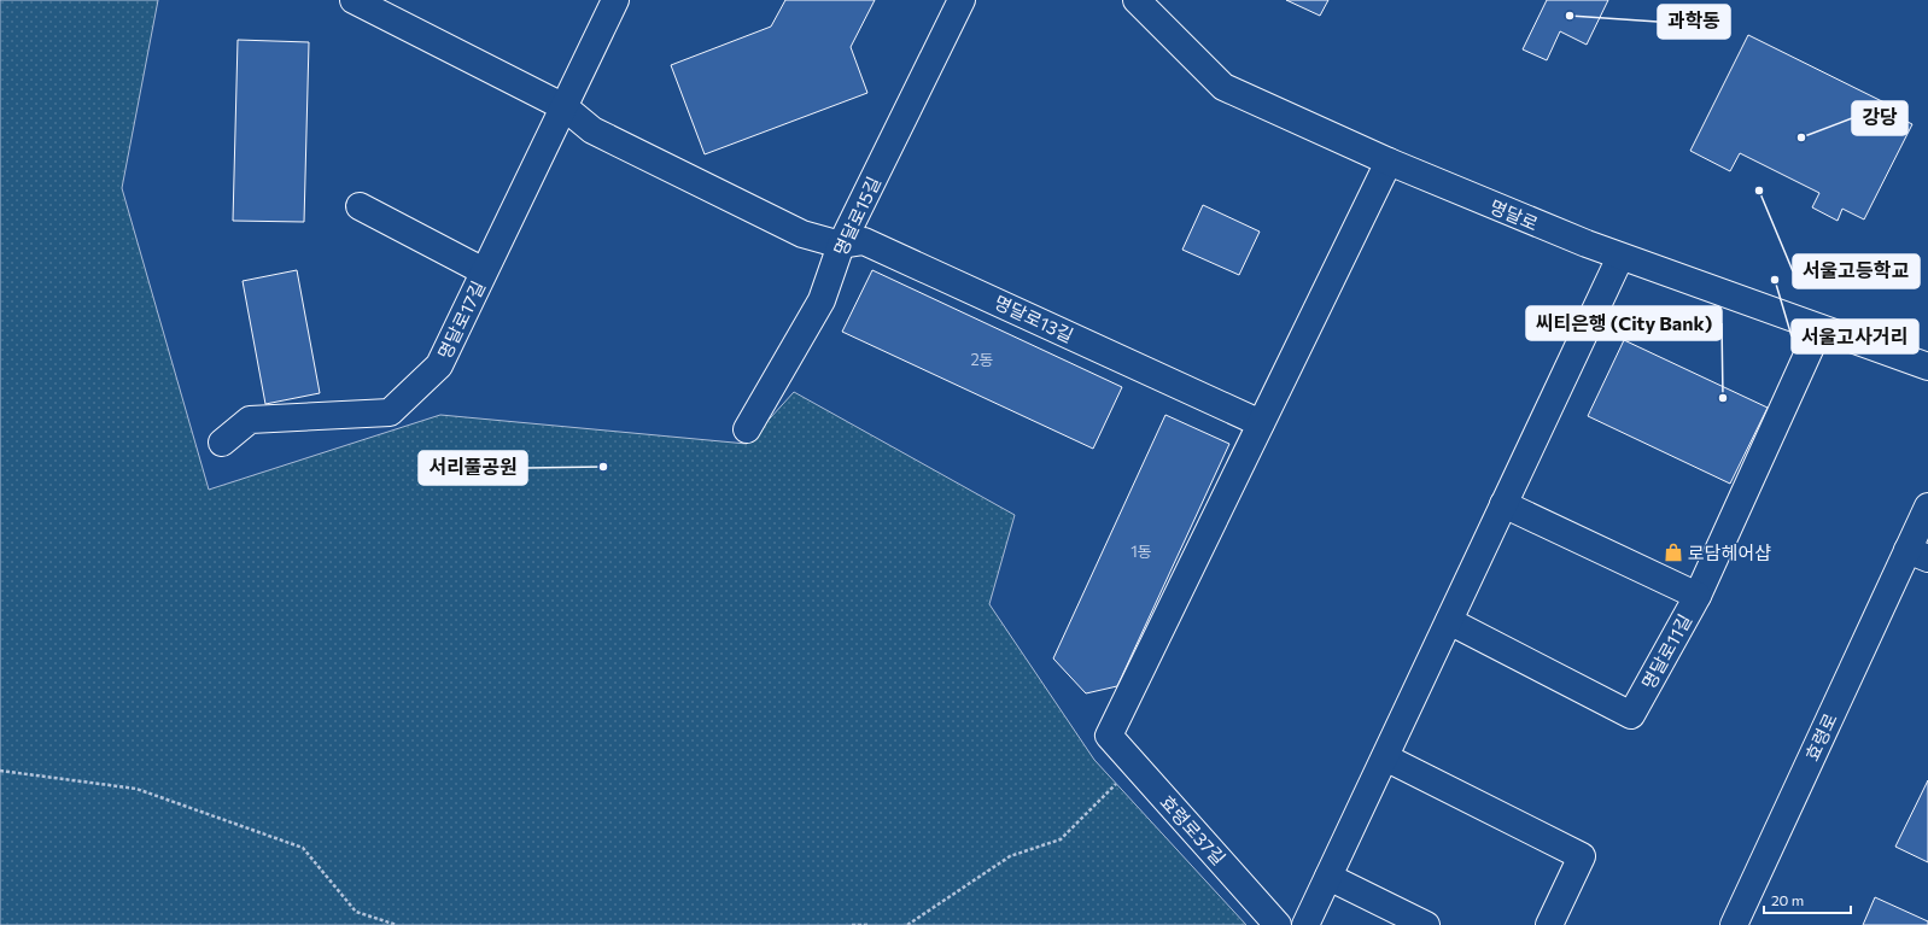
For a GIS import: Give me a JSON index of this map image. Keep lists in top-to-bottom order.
{
  "streets": {
    "street": [
      "명달로",
      "명달로15길",
      "명달로13길",
      "명달로17길",
      "명달로11길",
      "효령로",
      "효령로37길"
    ]
  },
  "crossings": [
    ["명달로15길", "명달로13길"],
    ["명달로13길", "명달로17길"],
    ["명달로13길", "효령로37길"]
  ],
  "places": {
    "other": [
      "과학동",
      "강당",
      "서울고등학교",
      "서울고사거리",
      "씨티은행 (City Bank)",
      "서리풀공원"
    ],
    "shop": ["로담헤어샵"]
  },
  "house_numbers": ["2동", "1동"],
  "scale_bar": "20 m"
}
